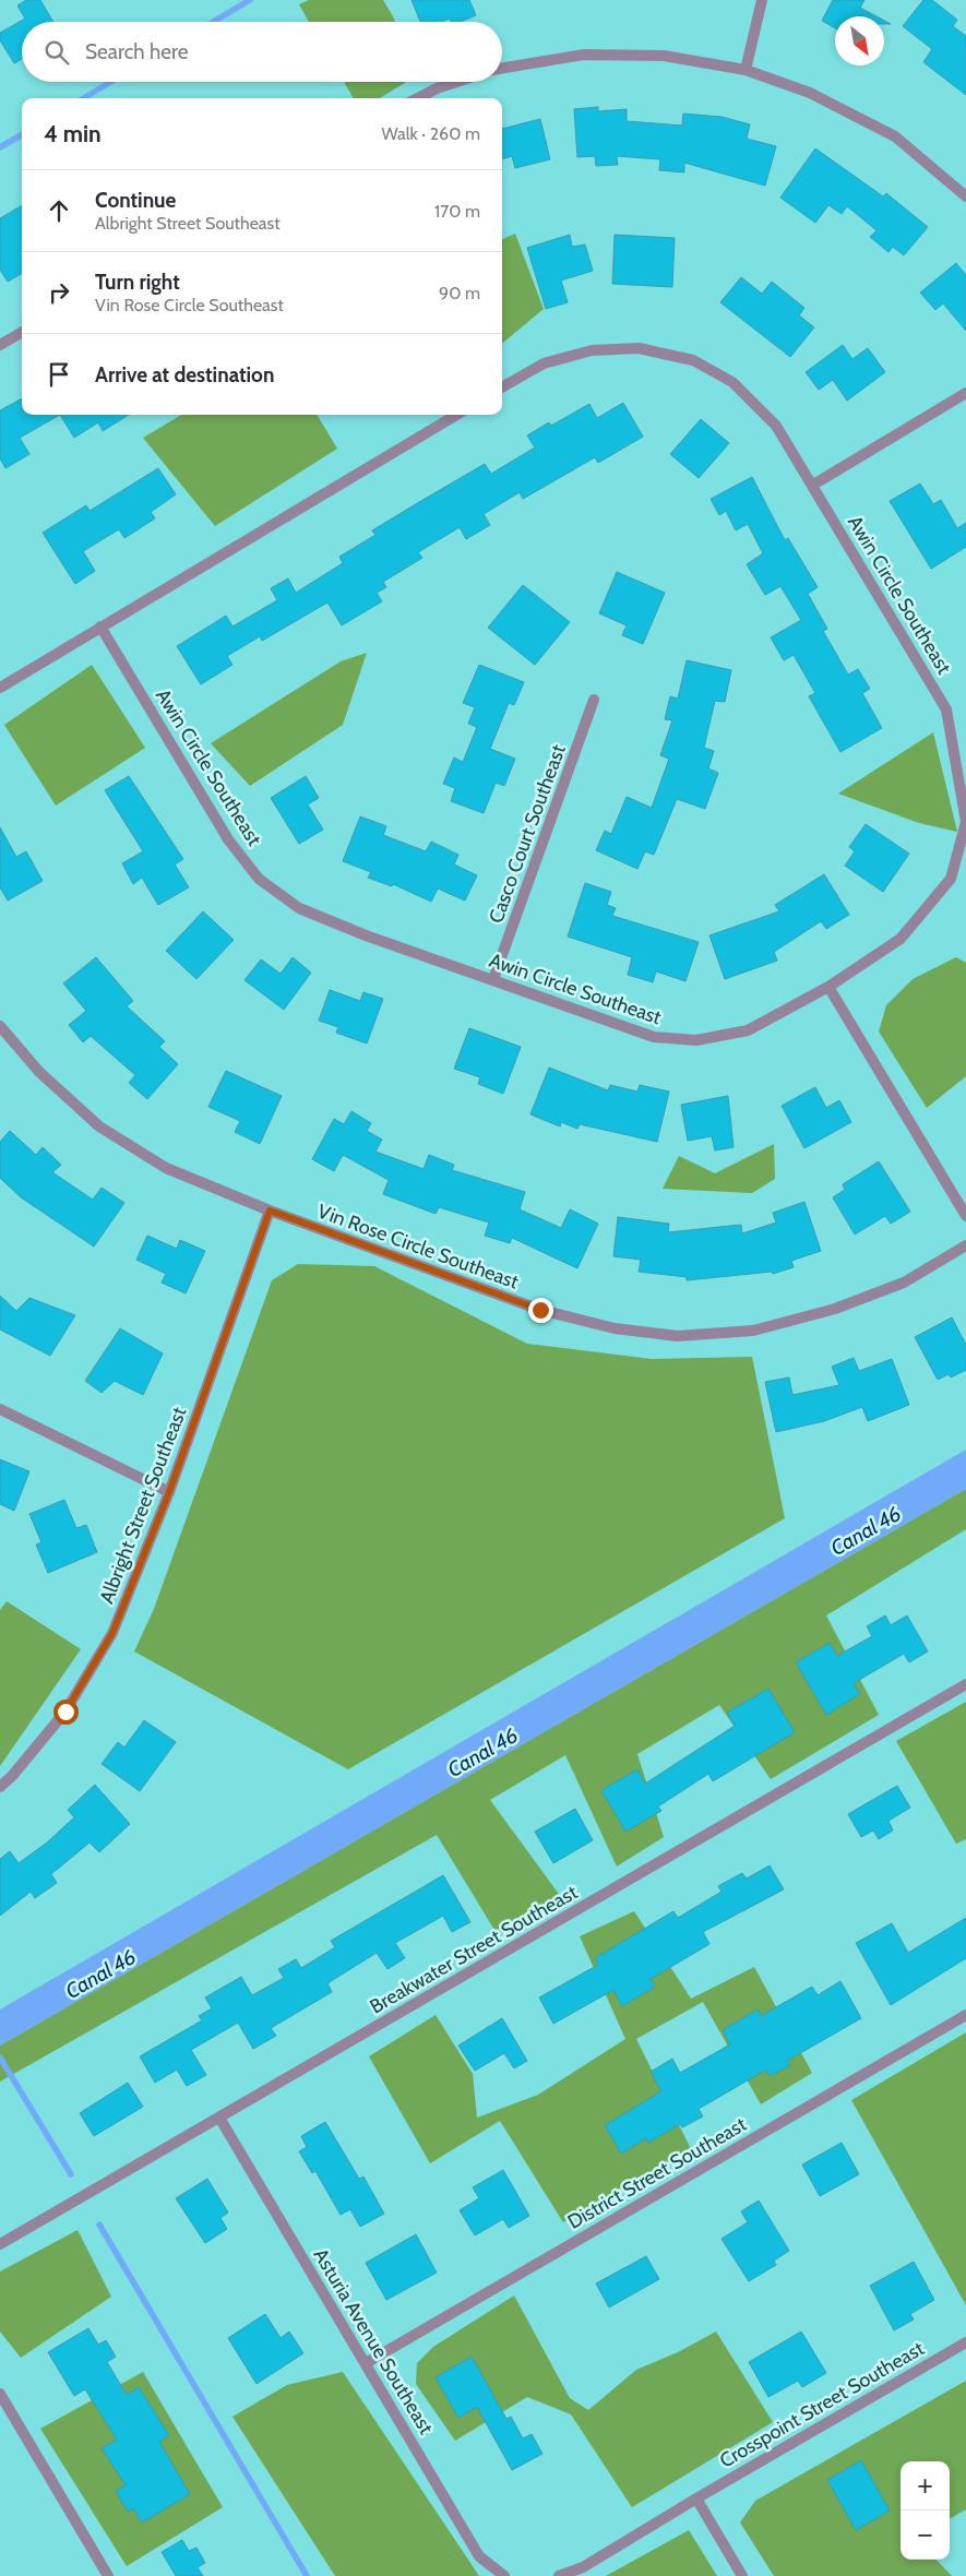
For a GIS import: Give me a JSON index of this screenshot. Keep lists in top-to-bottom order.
{
  "streets": {
    "street": [
      "Awin Circle Southeast",
      "Casco Court Southeast",
      "Vin Rose Circle Southeast",
      "Albright Street Southeast",
      "Breakwater Street Southeast",
      "District Street Southeast",
      "Asturia Avenue Southeast",
      "Crosspoint Street Southeast"
    ]
  },
  "crossings": [
    ["Awin Circle Southeast", "Casco Court Southeast"],
    ["Vin Rose Circle Southeast", "Albright Street Southeast"],
    ["Breakwater Street Southeast", "Asturia Avenue Southeast"],
    ["District Street Southeast", "Asturia Avenue Southeast"]
  ],
  "water": ["Canal 46"],
  "north": "bottom right",
  "page": {
    "search": "Search here",
    "heading": ["4 min", "Walk · 260 m"],
    "list": [
      ["Continue", "Albright Street Southeast", "170 m"],
      ["Turn right", "Vin Rose Circle Southeast", "90 m"],
      "Arrive at destination"
    ],
    "map_buttons": ["+", "−"]
  }
}
